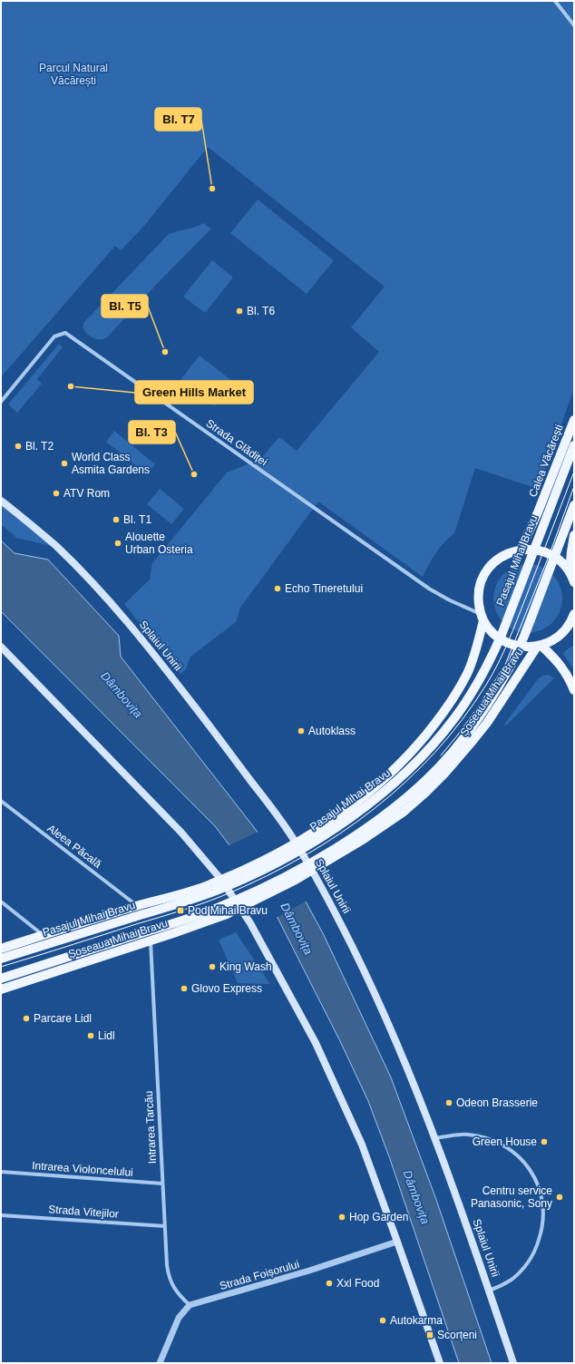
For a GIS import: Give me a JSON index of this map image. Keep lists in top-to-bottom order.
{
  "streets": {
    "main road": [
      "Calea Văcărești",
      "Pasajul Mihai Bravu",
      "Splaiul Unirii",
      "Șoseaua Mihai Bravu"
    ],
    "street": [
      "Strada Glădiței",
      "Aleea Păcală",
      "Intrarea Tarcău",
      "Intrarea Violoncelului",
      "Strada Vitejilor",
      "Strada Foișorului"
    ]
  },
  "crossings": [
    ["Splaiul Unirii", "Șoseaua Mihai Bravu"],
    ["Șoseaua Mihai Bravu", "Intrarea Tarcău"],
    ["Intrarea Tarcău", "Intrarea Violoncelului"],
    ["Intrarea Tarcău", "Strada Vitejilor"],
    ["Intrarea Tarcău", "Strada Foișorului"]
  ],
  "water": ["Dâmbovița"],
  "parks": ["Parcul Natural Văcărești"],
  "places": {
    "other": [
      "Bl. T7",
      "Bl. T6",
      "Bl. T5",
      "Green Hills Market",
      "Bl. T2",
      "World Class Asmita Gardens",
      "Bl. T3",
      "ATV Rom",
      "Bl. T1",
      "Alouette Urban Osteria",
      "Echo Tineretului",
      "Autoklass",
      "King Wash",
      "Glovo Express",
      "Parcare Lidl",
      "Lidl",
      "Odeon Brasserie",
      "Green House",
      "Centru service Panasonic, Sony",
      "Hop Garden",
      "Xxl Food",
      "Autokarma"
    ],
    "transit": ["Pod Mihai Bravu", "Scorțeni"]
  }
}
